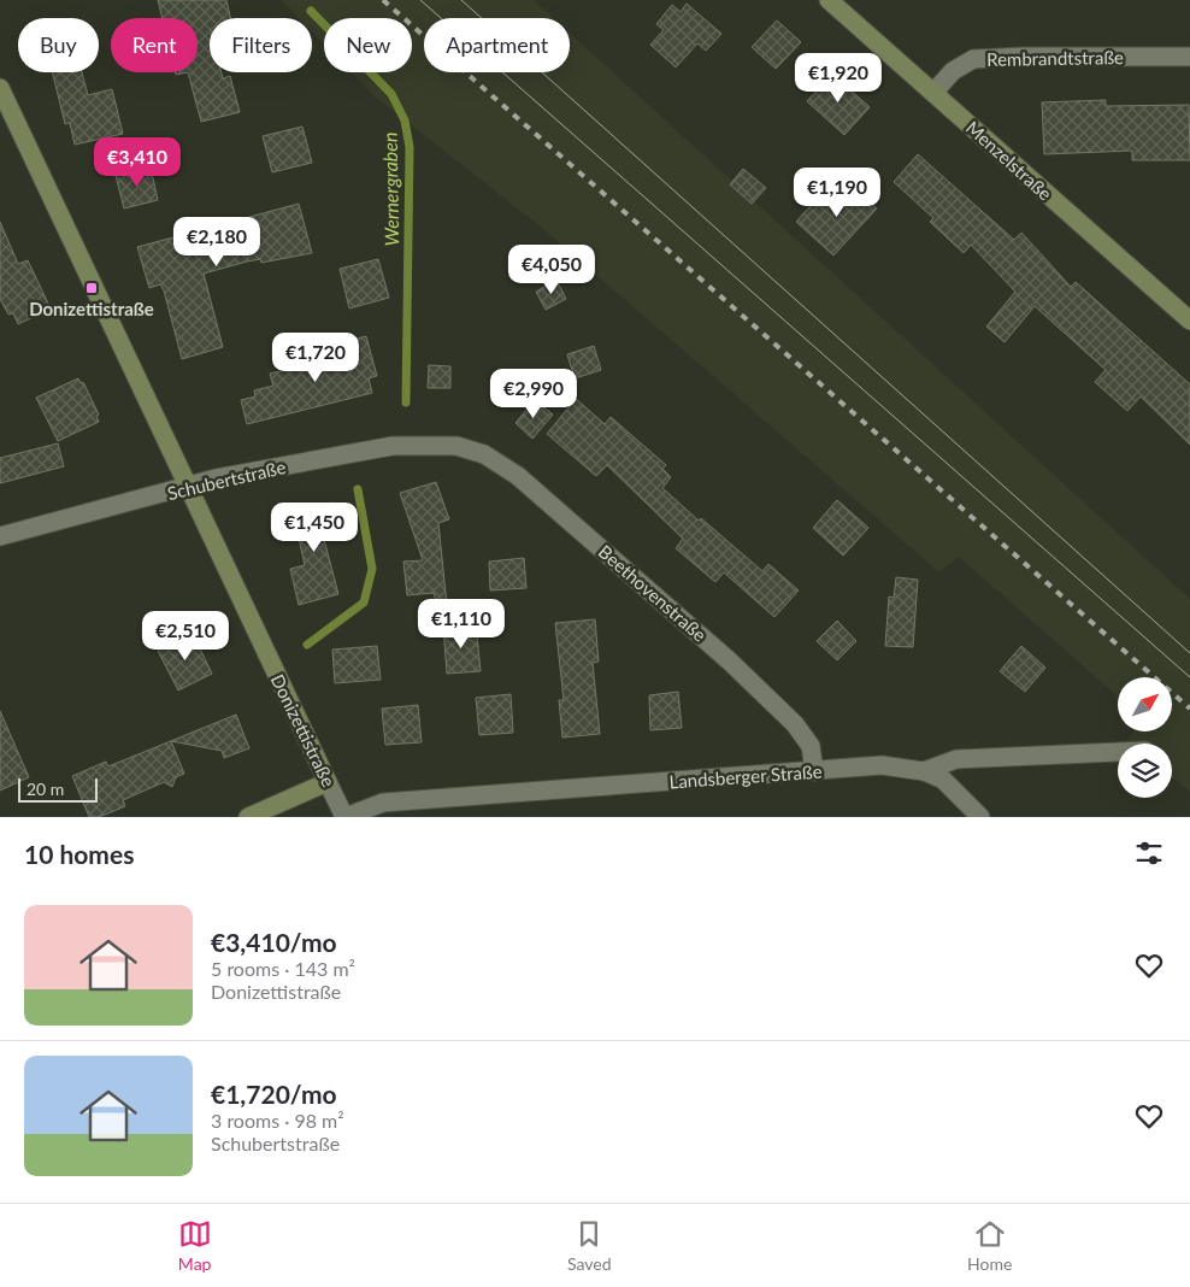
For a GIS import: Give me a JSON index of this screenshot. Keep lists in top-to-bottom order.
{
  "streets": {
    "street": [
      "Rembrandtstraße",
      "Menzelstraße",
      "Schubertstraße",
      "Beethovenstraße",
      "Donizettistraße",
      "Landsberger Straße"
    ]
  },
  "crossings": [
    ["Rembrandtstraße", "Menzelstraße"],
    ["Schubertstraße", "Beethovenstraße"],
    ["Schubertstraße", "Donizettistraße"],
    ["Beethovenstraße", "Landsberger Straße"],
    ["Donizettistraße", "Landsberger Straße"]
  ],
  "water": ["Wernergraben"],
  "places": {
    "transit": ["Donizettistraße"]
  },
  "scale_bar": "20 m",
  "north": "top right",
  "page": {
    "chip": [
      "Buy",
      "Rent",
      "Filters",
      "New",
      "Apartment"
    ],
    "price": [
      "€1,920",
      "€3,410",
      "€1,190",
      "€2,180",
      "€4,050",
      "€1,720",
      "€2,990",
      "€1,450",
      "€1,110",
      "€2,510"
    ],
    "scale": "20 m",
    "heading": "10 homes",
    "list": [
      {
        "name": "€3,410/mo",
        "note": "5 rooms · 143 m² · Donizettistraße"
      },
      {
        "name": "€1,720/mo",
        "note": "3 rooms · 98 m² · Schubertstraße"
      }
    ],
    "tabs": ["Map", "Saved", "Home"]
  }
}
